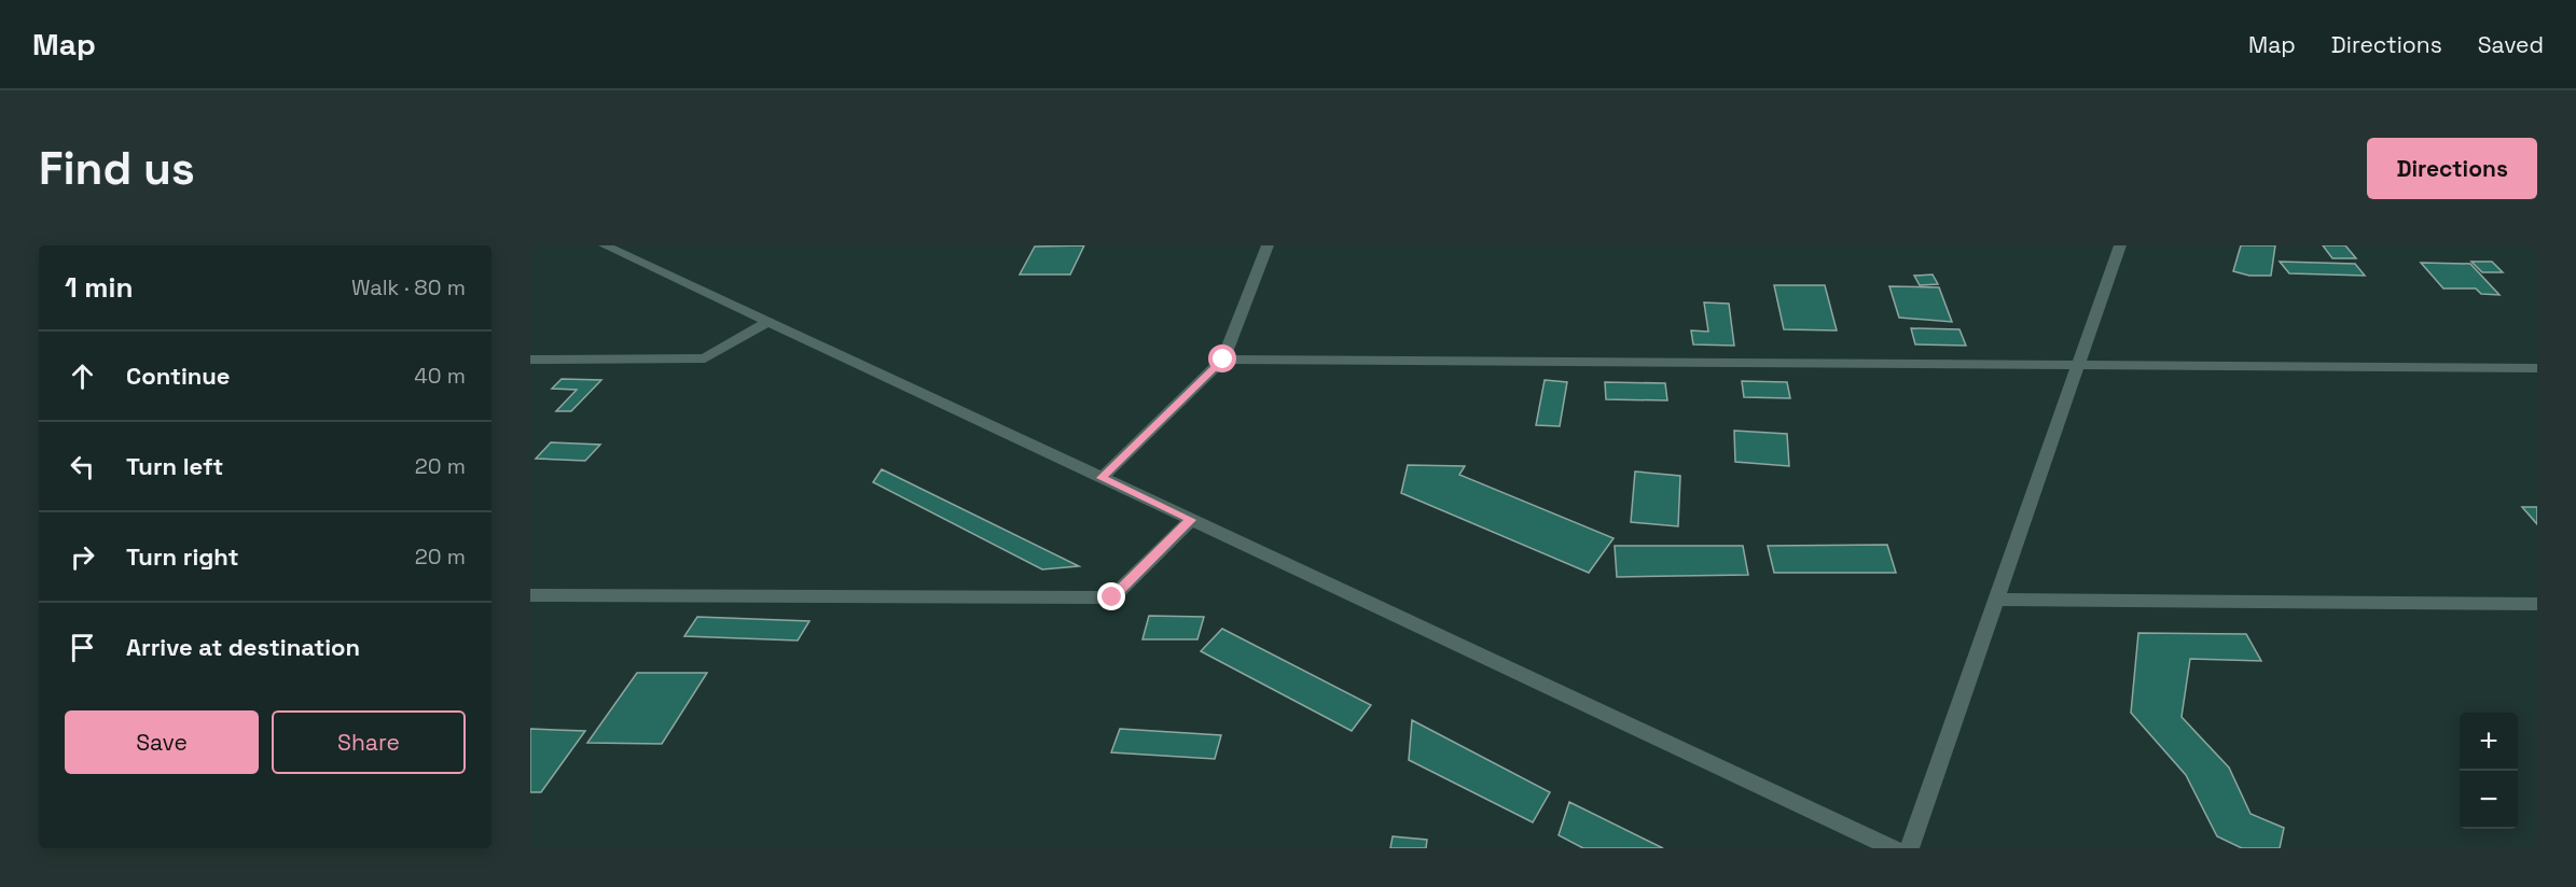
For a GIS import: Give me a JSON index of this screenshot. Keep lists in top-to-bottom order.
{
  "page": {
    "header": "Map",
    "nav": ["Map", "Directions", "Saved"],
    "buttons": [
      "Directions",
      ["Save", "Share"]
    ],
    "title": "Find us",
    "heading": ["1 min", "Walk · 80 m"],
    "list": [
      ["Continue", "40 m"],
      ["Turn left", "20 m"],
      ["Turn right", "20 m"],
      "Arrive at destination"
    ],
    "map_buttons": ["+", "−"]
  }
}
